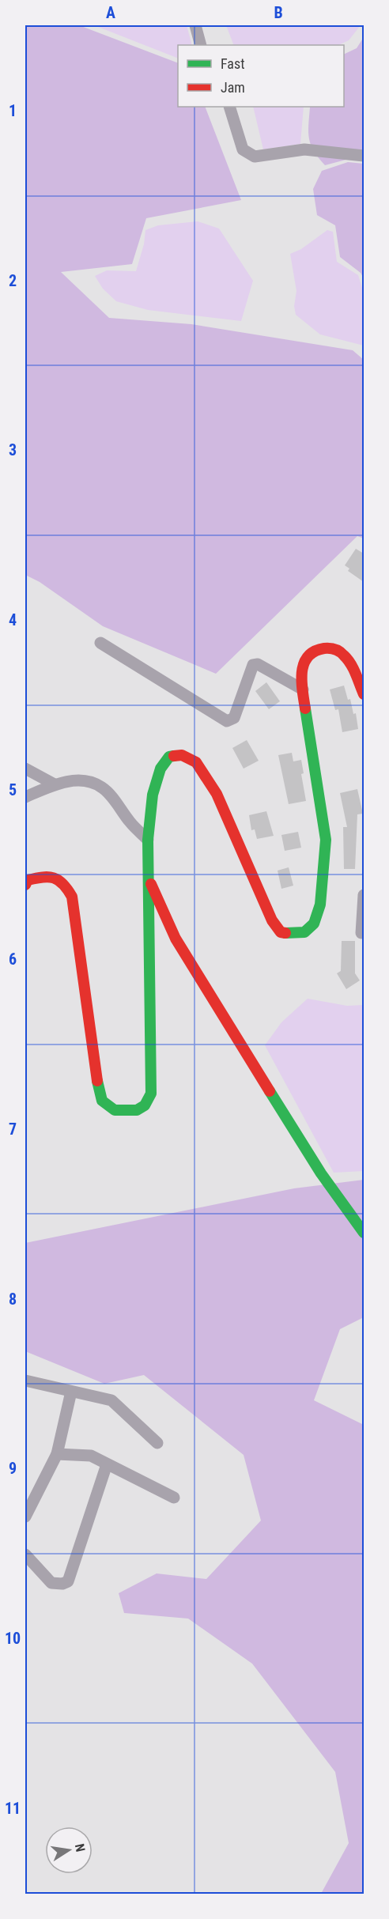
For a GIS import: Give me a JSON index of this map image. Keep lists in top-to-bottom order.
{
  "legend": ["Fast", "Jam"],
  "north": "right",
  "grid": {
    "columns": ["A", "B"],
    "rows": [
      "1",
      "2",
      "3",
      "4",
      "5",
      "6",
      "7",
      "8",
      "9",
      "10",
      "11"
    ]
  }
}
